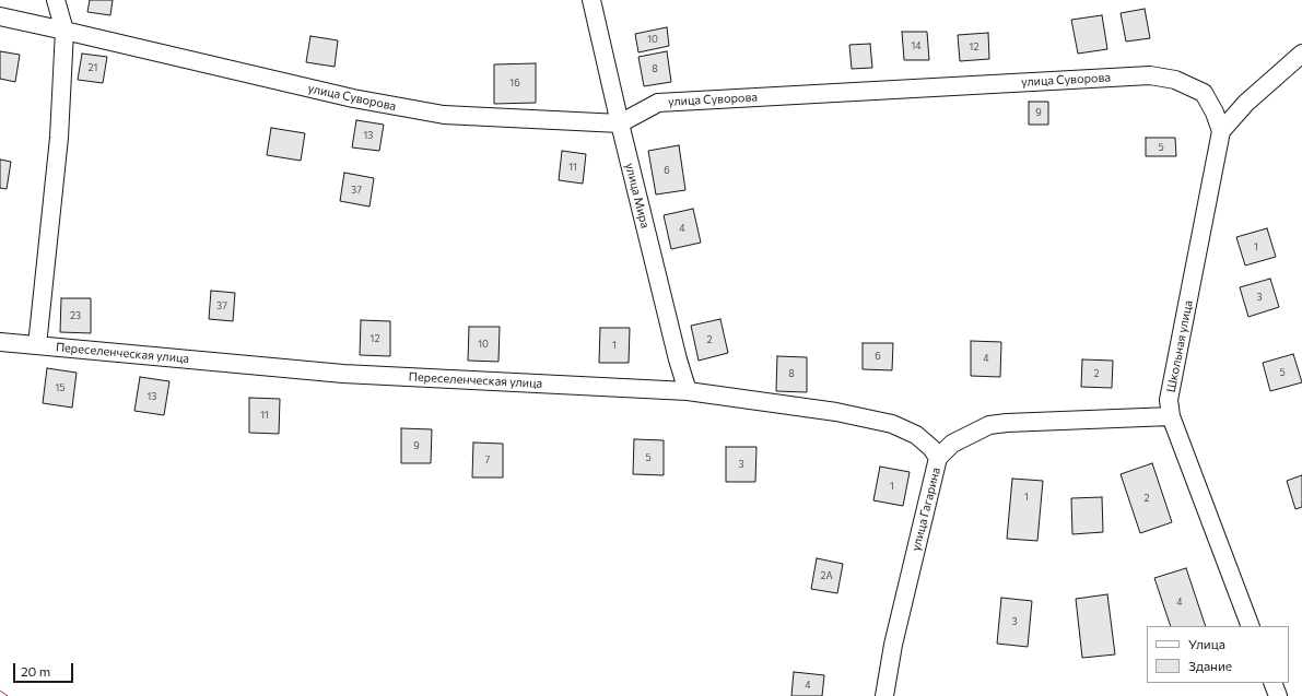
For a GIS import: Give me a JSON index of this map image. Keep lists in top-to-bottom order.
{
  "streets": {
    "street": [
      "улица Суворова",
      "улица Мира",
      "Школьная улица",
      "Переселенческая улица",
      "улица Гагарина"
    ]
  },
  "crossings": [
    ["улица Суворова", "улица Мира"],
    ["улица Суворова", "Школьная улица"],
    ["улица Мира", "Переселенческая улица"],
    ["Школьная улица", "улица Гагарина"],
    ["Переселенческая улица", "улица Гагарина"]
  ],
  "house_numbers": [
    "10",
    "14",
    "12",
    "21",
    "8",
    "16",
    "9",
    "13",
    "5",
    "11",
    "6",
    "37",
    "4",
    "1",
    "3",
    "37",
    "23",
    "12",
    "2",
    "10",
    "1",
    "6",
    "4",
    "5",
    "8",
    "2",
    "15",
    "13",
    "11",
    "9",
    "5",
    "7",
    "3",
    "1",
    "1",
    "2",
    "2А",
    "4",
    "3",
    "4"
  ],
  "legend": ["Улица", "Здание"],
  "scale_bar": "20 m"
}
